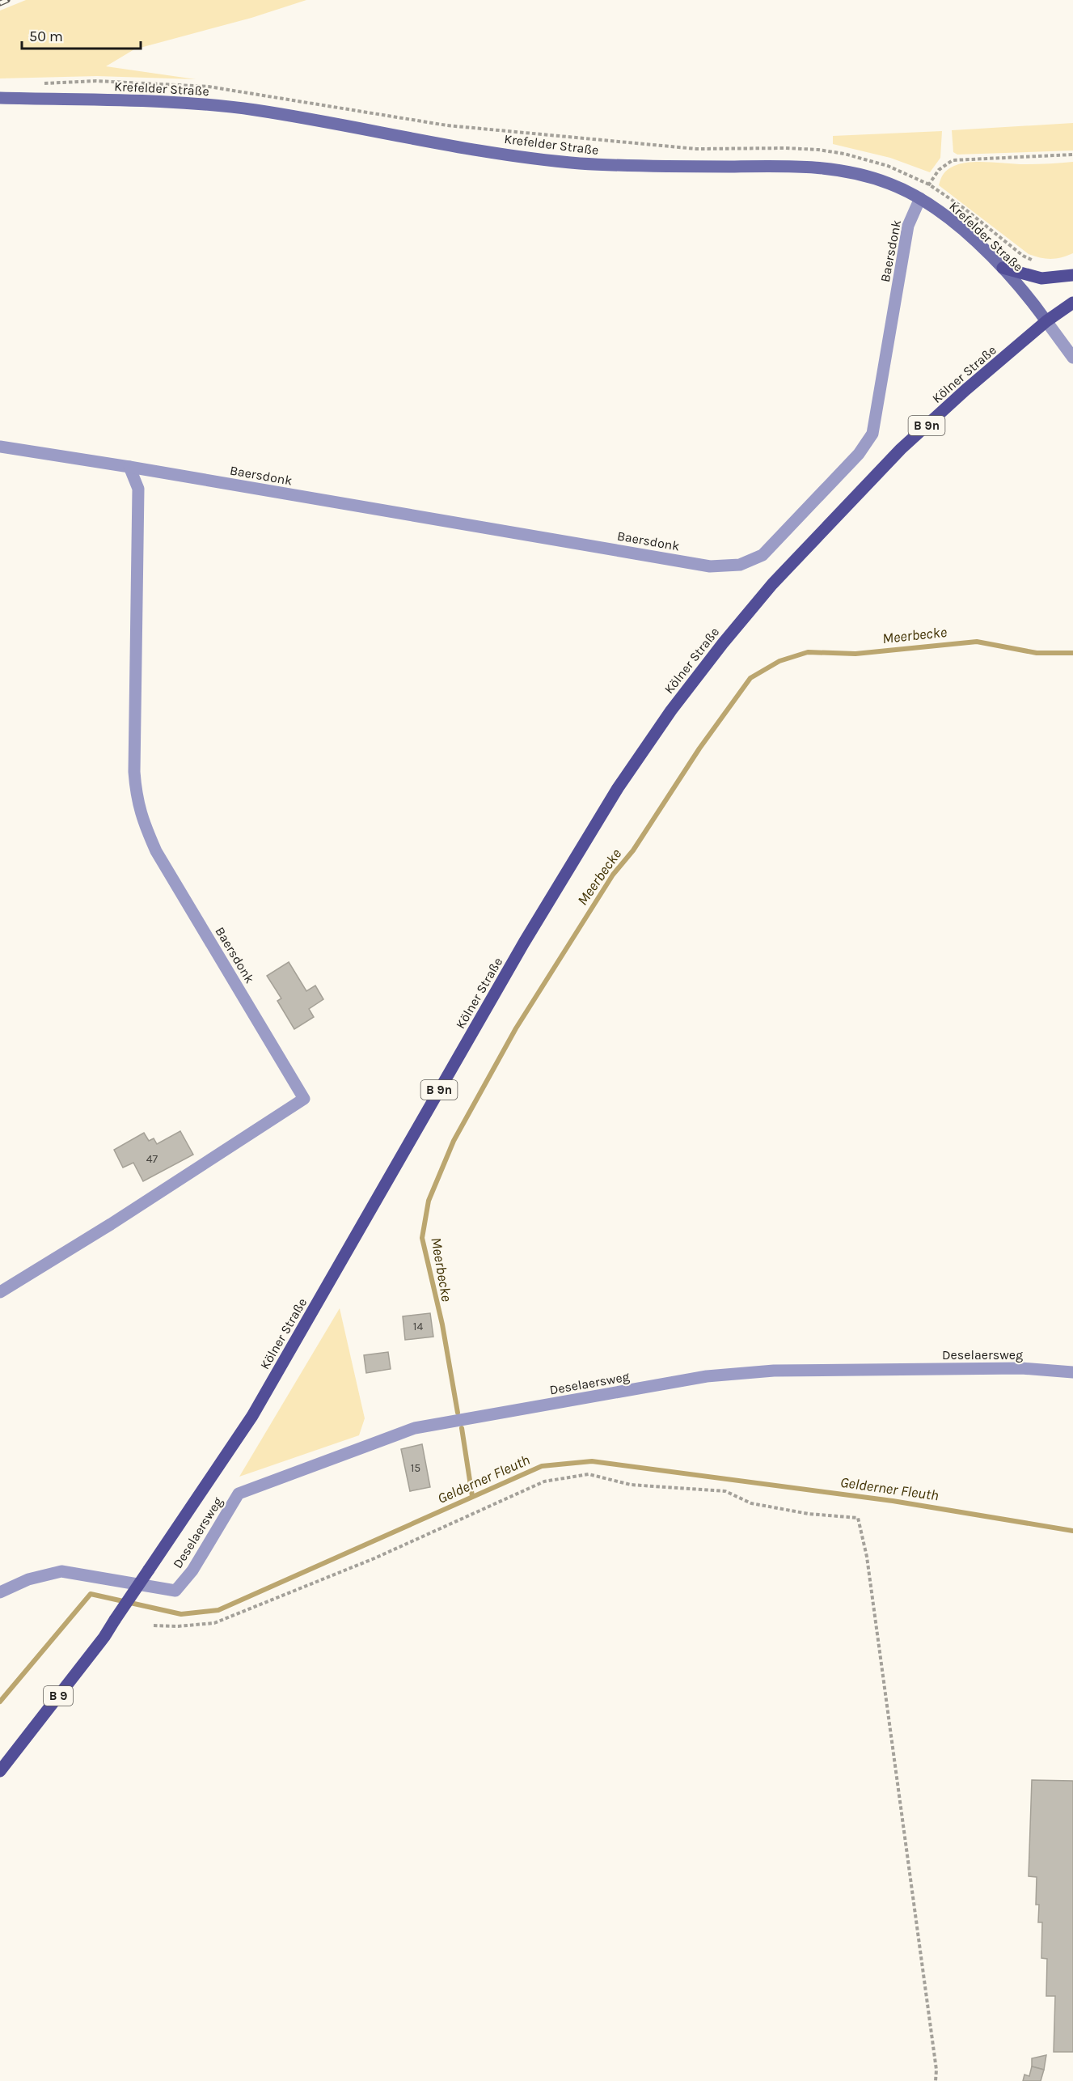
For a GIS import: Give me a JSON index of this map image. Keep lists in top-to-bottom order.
{
  "streets": {
    "main road": [
      "Krefelder Straße",
      "Kölner Straße",
      "B 9n",
      "B 9"
    ],
    "street": ["Baersdonk", "Deselaersweg"]
  },
  "crossings": [
    ["Krefelder Straße", "Baersdonk"],
    ["Krefelder Straße", "Kölner Straße"]
  ],
  "water": ["Meerbecke", "Gelderner Fleuth"],
  "house_numbers": ["47", "14", "15"],
  "scale_bar": "50 m"
}
